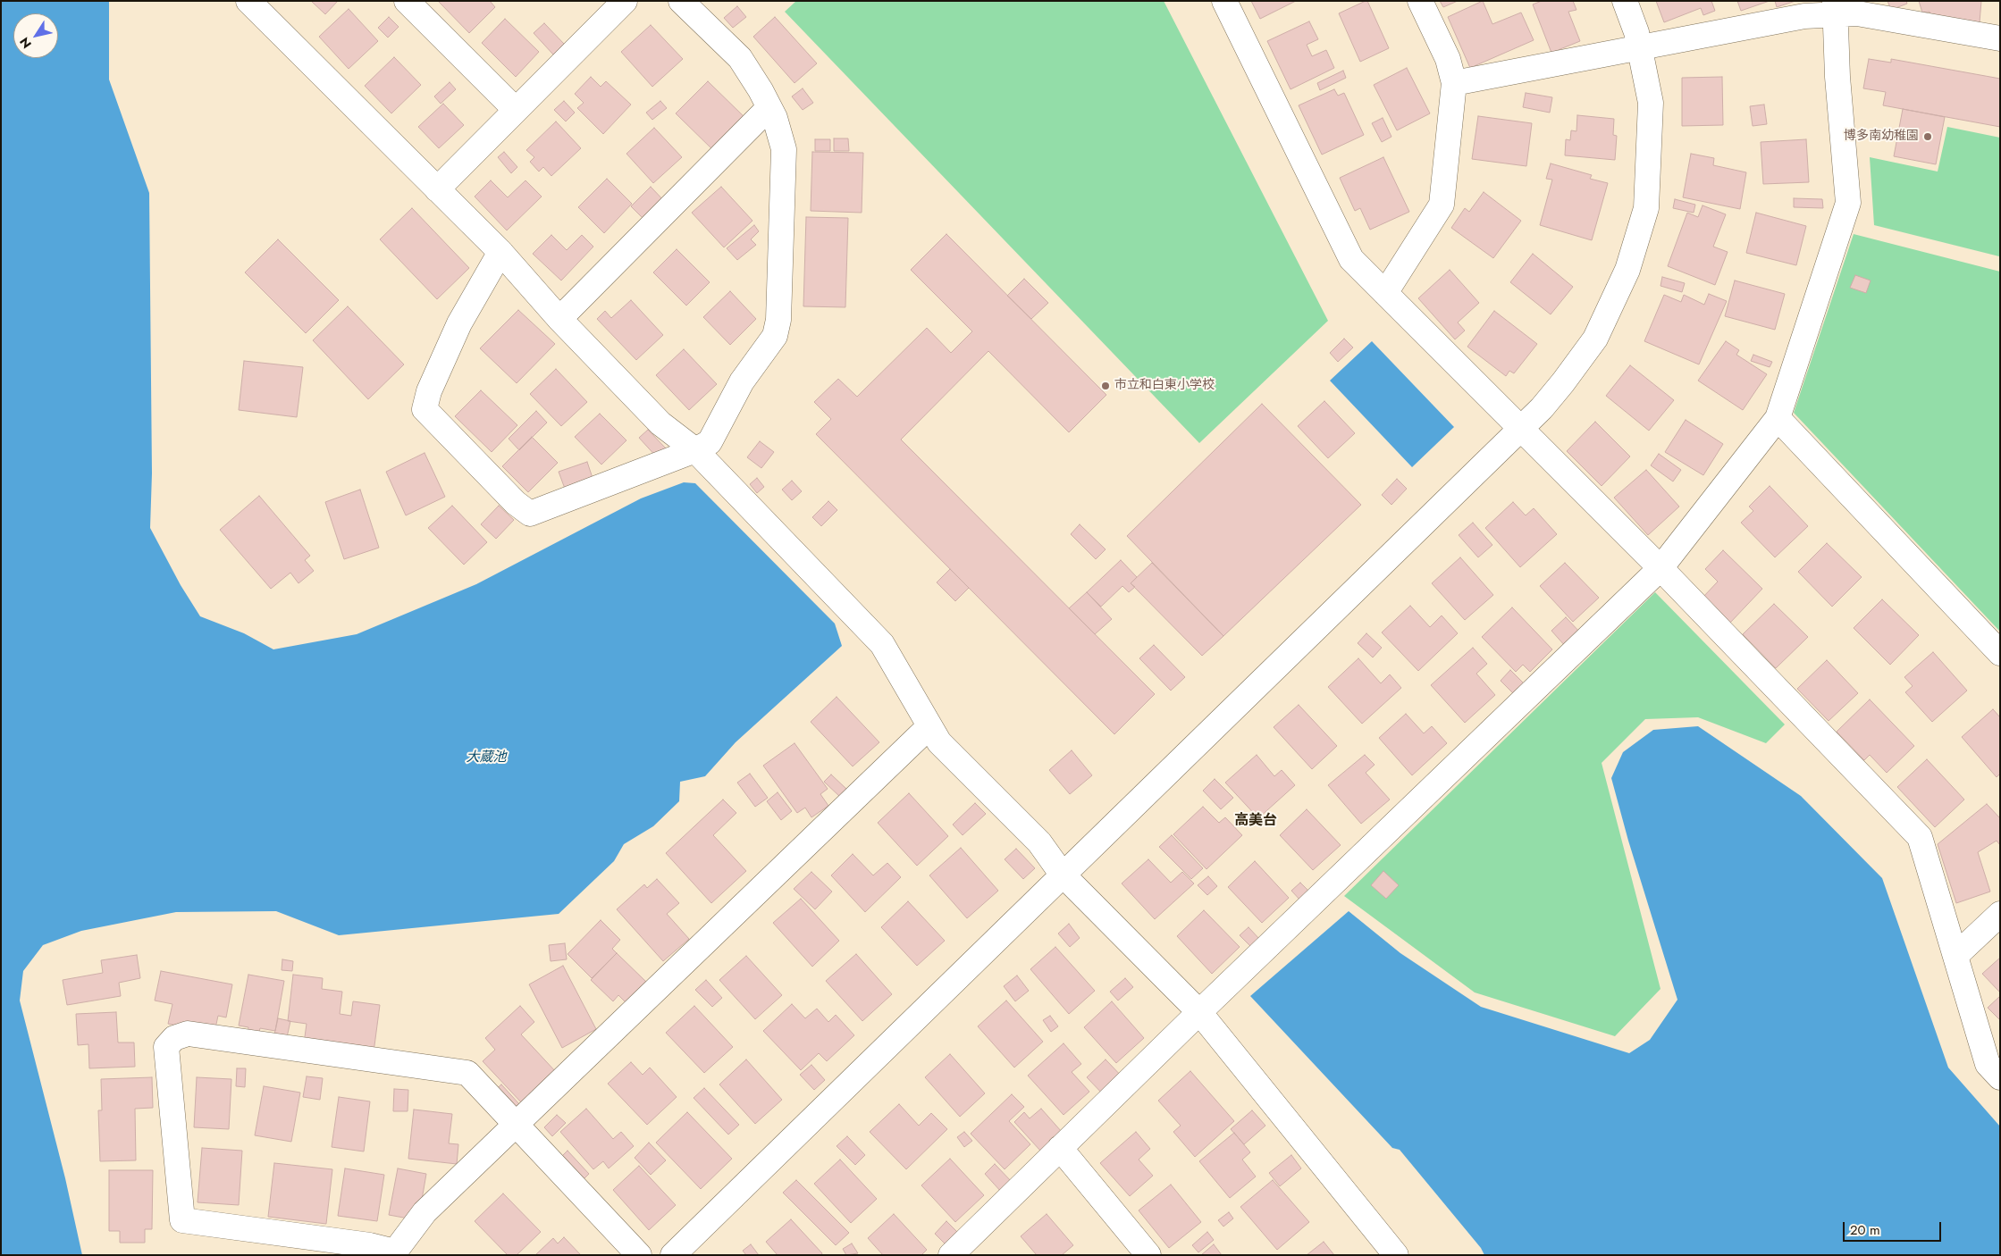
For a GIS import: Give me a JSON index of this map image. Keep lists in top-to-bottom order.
{
  "districts": ["高美台"],
  "water": ["大蔵池"],
  "places": ["博多南幼稚園", "市立和白東小学校"],
  "scale_bar": "20 m",
  "north": "bottom left"
}
